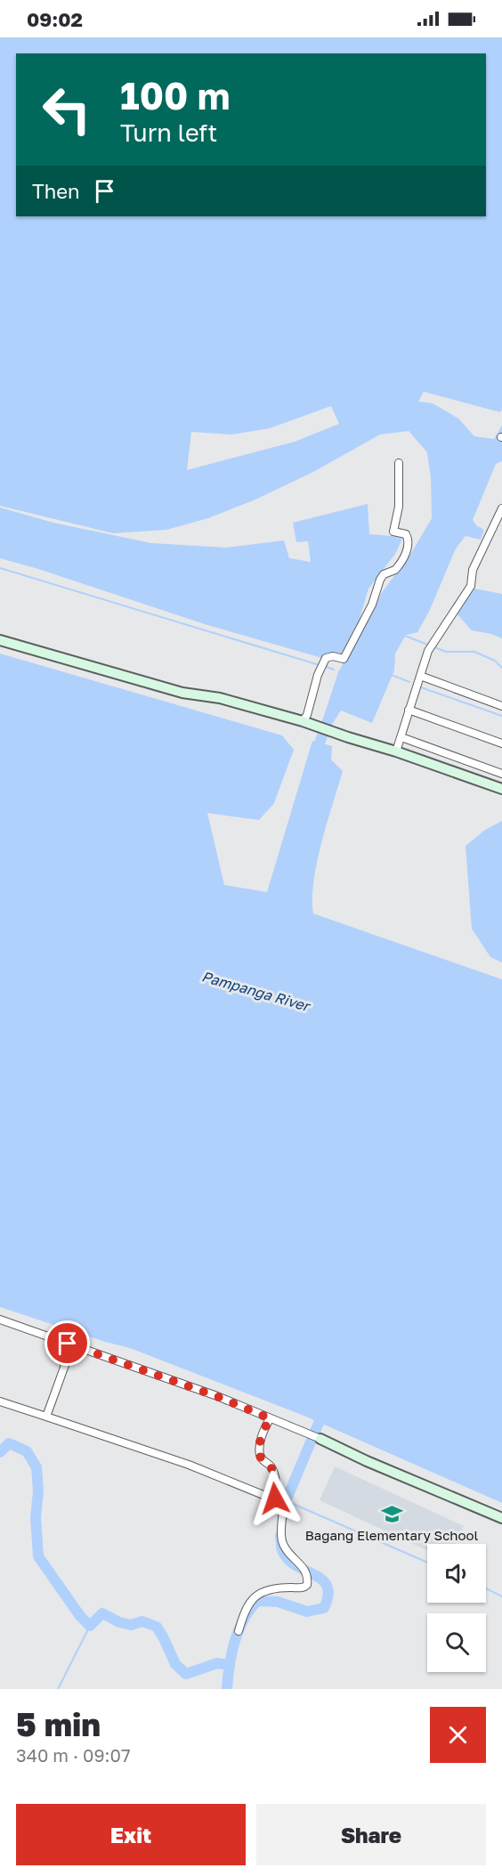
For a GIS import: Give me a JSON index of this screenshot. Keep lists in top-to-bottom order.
{
  "water": ["Pampanga River"],
  "places": {
    "school or university": ["Bagang Elementary School"]
  },
  "page": {
    "status": "09:02",
    "turn": ["100 m", "Turn left"],
    "then": "Then",
    "heading": ["5 min", "340 m · 09:07"],
    "buttons": ["Exit", "Share"]
  }
}
